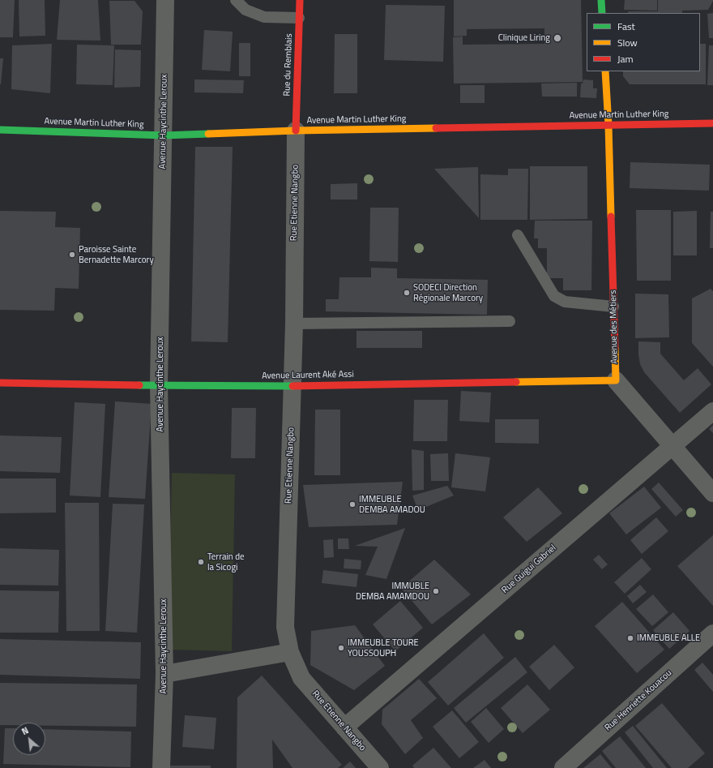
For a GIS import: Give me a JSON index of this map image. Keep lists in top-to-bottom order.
{
  "streets": {
    "street": [
      "Rue du Remblais",
      "Avenue Martin Luther King",
      "Avenue Haycinthe Leroux",
      "Rue Etienne Nangbo",
      "Avenue des Métiers",
      "Avenue Laurent Aké Assi",
      "Rue Guigui Gabriel",
      "Rue Henriette Kouacou"
    ]
  },
  "crossings": [
    ["Rue du Remblais", "Avenue Martin Luther King"],
    ["Rue du Remblais", "Rue Etienne Nangbo"],
    ["Avenue Martin Luther King", "Avenue Haycinthe Leroux"],
    ["Avenue Martin Luther King", "Rue Etienne Nangbo"],
    ["Avenue Martin Luther King", "Avenue des Métiers"],
    ["Avenue Haycinthe Leroux", "Avenue Laurent Aké Assi"],
    ["Rue Etienne Nangbo", "Avenue Laurent Aké Assi"],
    ["Rue Etienne Nangbo", "Rue Guigui Gabriel"],
    ["Avenue des Métiers", "Avenue Laurent Aké Assi"]
  ],
  "places": [
    "Clinique Liring",
    "Paroisse Sainte Bernadette Marcory",
    "SODECI Direction Régionale Marcory",
    "IMMEUBLE DEMBA AMADOU",
    "Terrain de la Sicogi",
    "IMMUBLE DEMBA AMAMDOU",
    "IMMEUBLE ALLE",
    "IMMEUBLE TOURE YOUSSOUPH"
  ],
  "legend": ["Fast", "Slow", "Jam"],
  "north": "top left"
}
